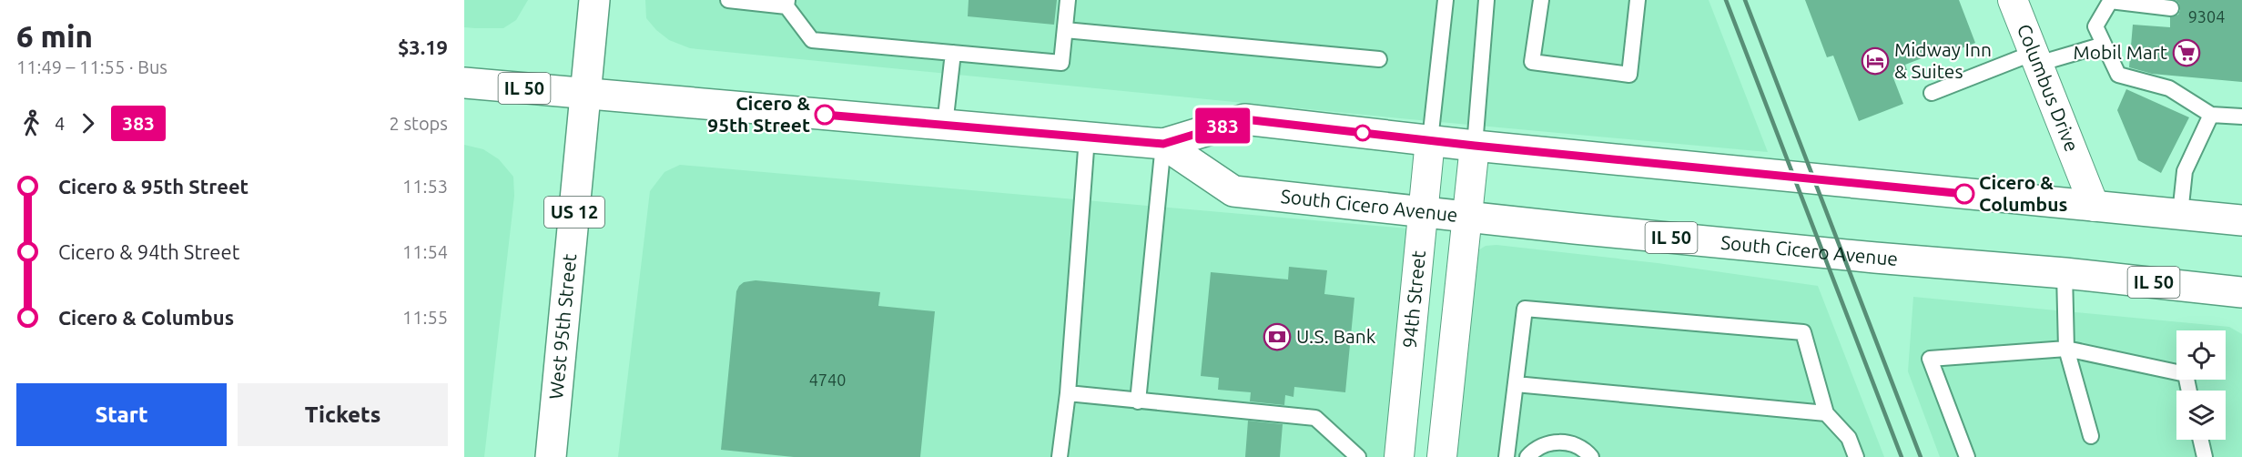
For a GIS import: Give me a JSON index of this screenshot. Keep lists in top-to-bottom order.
{
  "streets": {
    "main road": [
      "IL 50",
      "South Cicero Avenue",
      "US 12",
      "West 95th Street"
    ],
    "street": ["Columbus Drive", "94th Street"]
  },
  "crossings": [
    ["Columbus Drive", "South Cicero Avenue"],
    ["South Cicero Avenue", "94th Street"],
    ["South Cicero Avenue", "West 95th Street"]
  ],
  "places": {
    "supermarket": ["Mobil Mart"],
    "hotel": ["Midway Inn & Suites"],
    "other": ["Cicero & 95th Street", "Cicero & Columbus"],
    "bank": ["U.S. Bank"]
  },
  "lines": ["bus line 383"],
  "house_numbers": ["9304", "4740"],
  "page": {
    "heading": ["6 min", "11:49 – 11:55 · Bus", "$3.19"],
    "on_map": "383",
    "legs": ["4", "383", "2 stops"],
    "list": [
      {
        "name": "Cicero & 95th Street",
        "value": "11:53"
      },
      {
        "name": "Cicero & 94th Street",
        "value": "11:54"
      },
      {
        "name": "Cicero & Columbus",
        "value": "11:55"
      }
    ],
    "buttons": ["Start", "Tickets"]
  }
}
